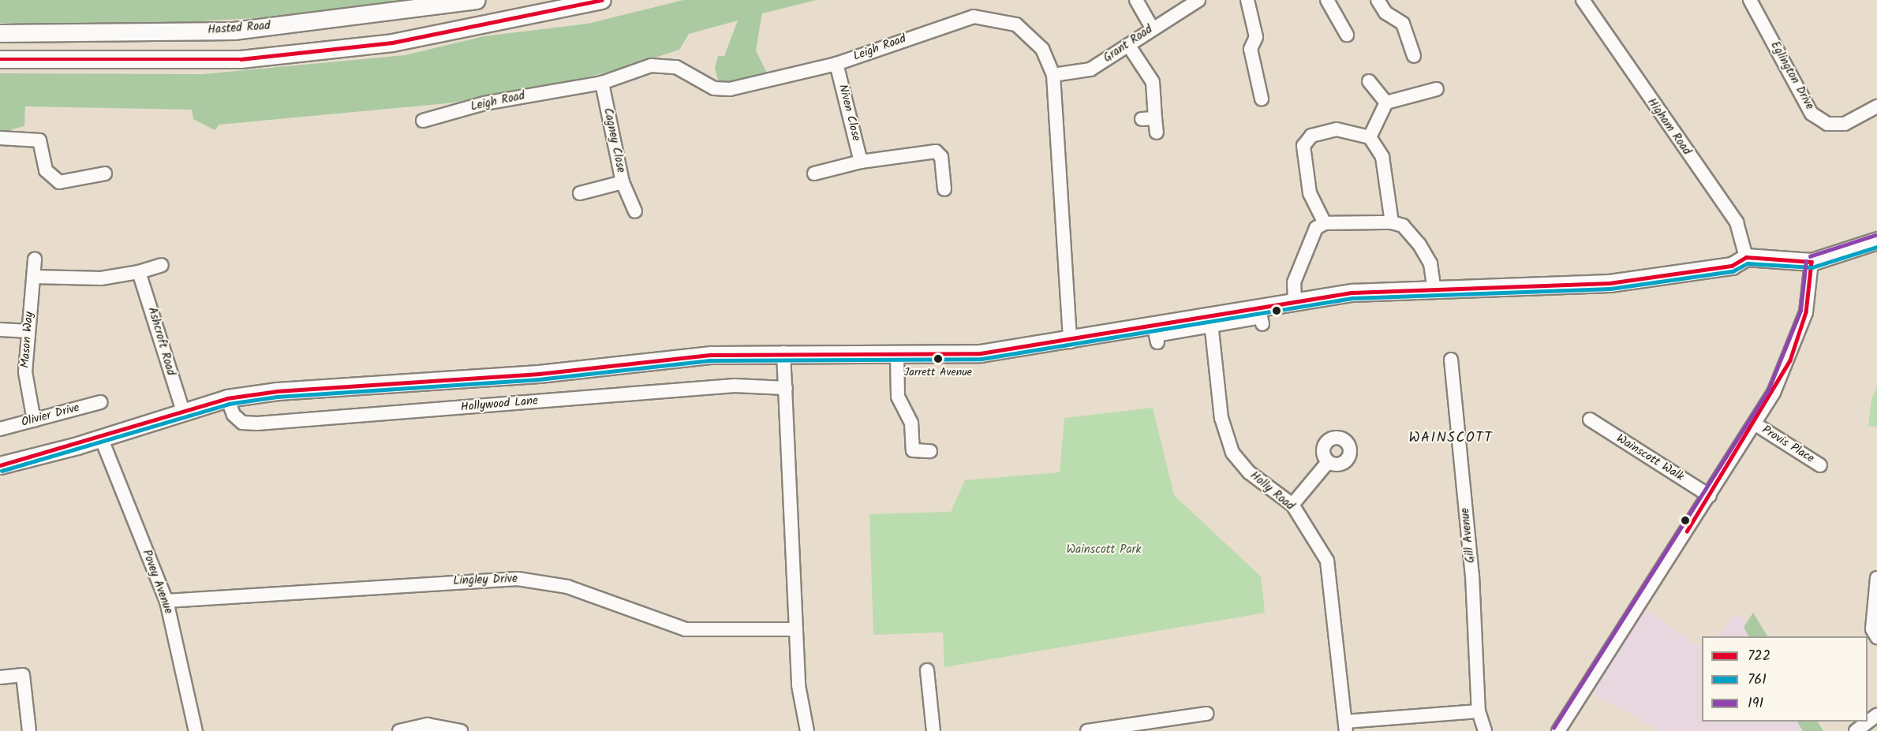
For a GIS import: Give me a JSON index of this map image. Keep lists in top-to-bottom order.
{
  "streets": {
    "main road": ["Hasted Road"],
    "street": [
      "Grant Road",
      "Leigh Road",
      "Eglington Drive",
      "Niven Close",
      "Higham Road",
      "Cagney Close",
      "Mason Way",
      "Ashcroft Road",
      "Hollywood Lane",
      "Olivier Drive",
      "Provis Place",
      "Wainscott Walk",
      "Holly Road",
      "Gill Avenue",
      "Lingley Drive",
      "Povey Avenue"
    ]
  },
  "crossings": [
    ["Grant Road", "Leigh Road"],
    ["Leigh Road", "Niven Close"],
    ["Leigh Road", "Cagney Close"],
    ["Mason Way", "Olivier Drive"],
    ["Holly Road", "Gill Avenue"],
    ["Lingley Drive", "Povey Avenue"]
  ],
  "districts": ["WAINSCOTT"],
  "parks": ["Wainscott Park"],
  "places": ["Jarrett Avenue"],
  "lines": ["transit line 722", "transit line 191", "transit line 761"],
  "legend": ["722", "761", "191"]
}
